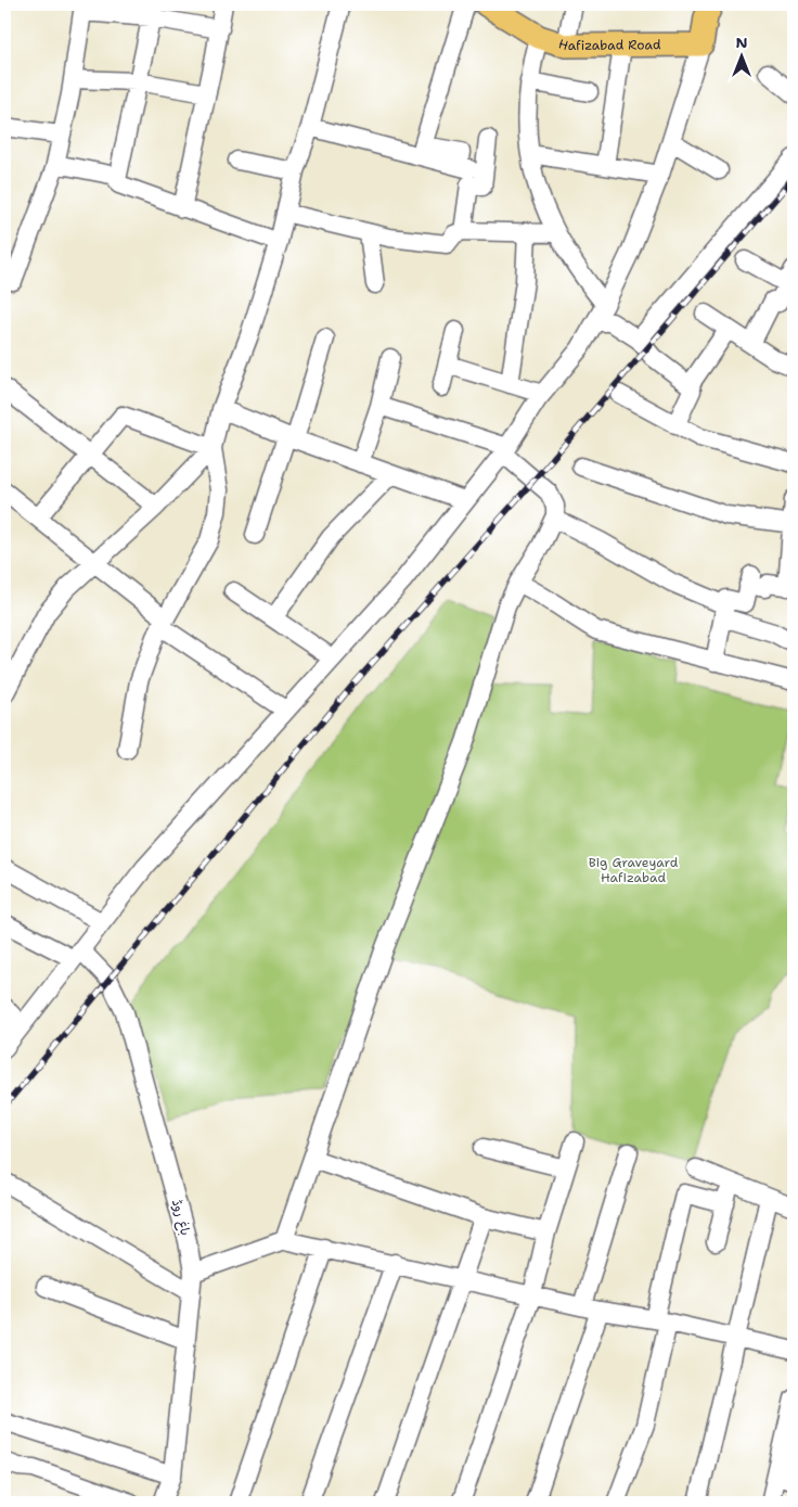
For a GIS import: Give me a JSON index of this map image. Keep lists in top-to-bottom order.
{
  "streets": {
    "main road": ["Hafizabad Road"],
    "street": ["باغ روڈ"]
  },
  "parks": ["Big Graveyard Hafizabad"],
  "north": "top"
}
